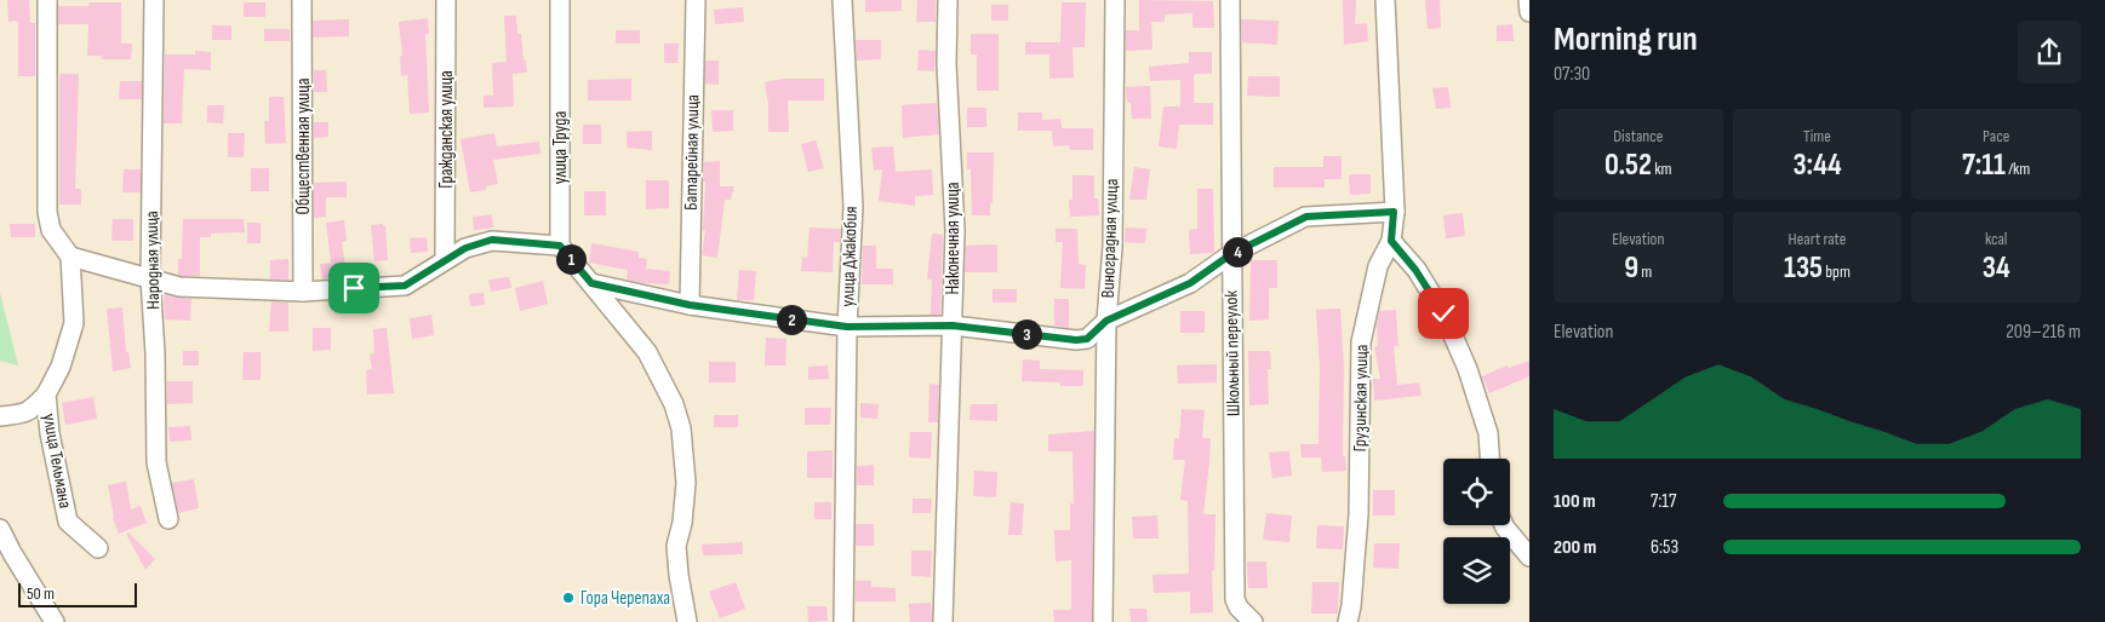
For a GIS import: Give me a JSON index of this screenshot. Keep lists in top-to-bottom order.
{
  "streets": {
    "street": [
      "Гражданская улица",
      "Общественная улица",
      "улица Труда",
      "Батарейная улица",
      "Наконечная улица",
      "Виноградная улица",
      "улица Джакобия",
      "Народная улица",
      "Школьный переулок",
      "Грузинская улица",
      "улица Тельмана"
    ]
  },
  "places": ["Гора Черепаха"],
  "scale_bar": "50 m",
  "page": {
    "heading": ["Morning run", "07:30"],
    "stats": [
      ["Distance", "0.52 km"],
      ["Time", "3:44"],
      ["Pace", "7:11 /km"],
      ["Elevation", "9 m"],
      ["Heart rate", "135 bpm"],
      ["kcal", "34"]
    ],
    "pins": [
      "4",
      "1",
      "2",
      "3"
    ],
    "chart": ["Elevation", "209–216 m"],
    "list": [
      {
        "name": "100 m",
        "note": "7:17"
      },
      {
        "name": "200 m",
        "note": "6:53"
      }
    ],
    "scale": "50 m"
  }
}
